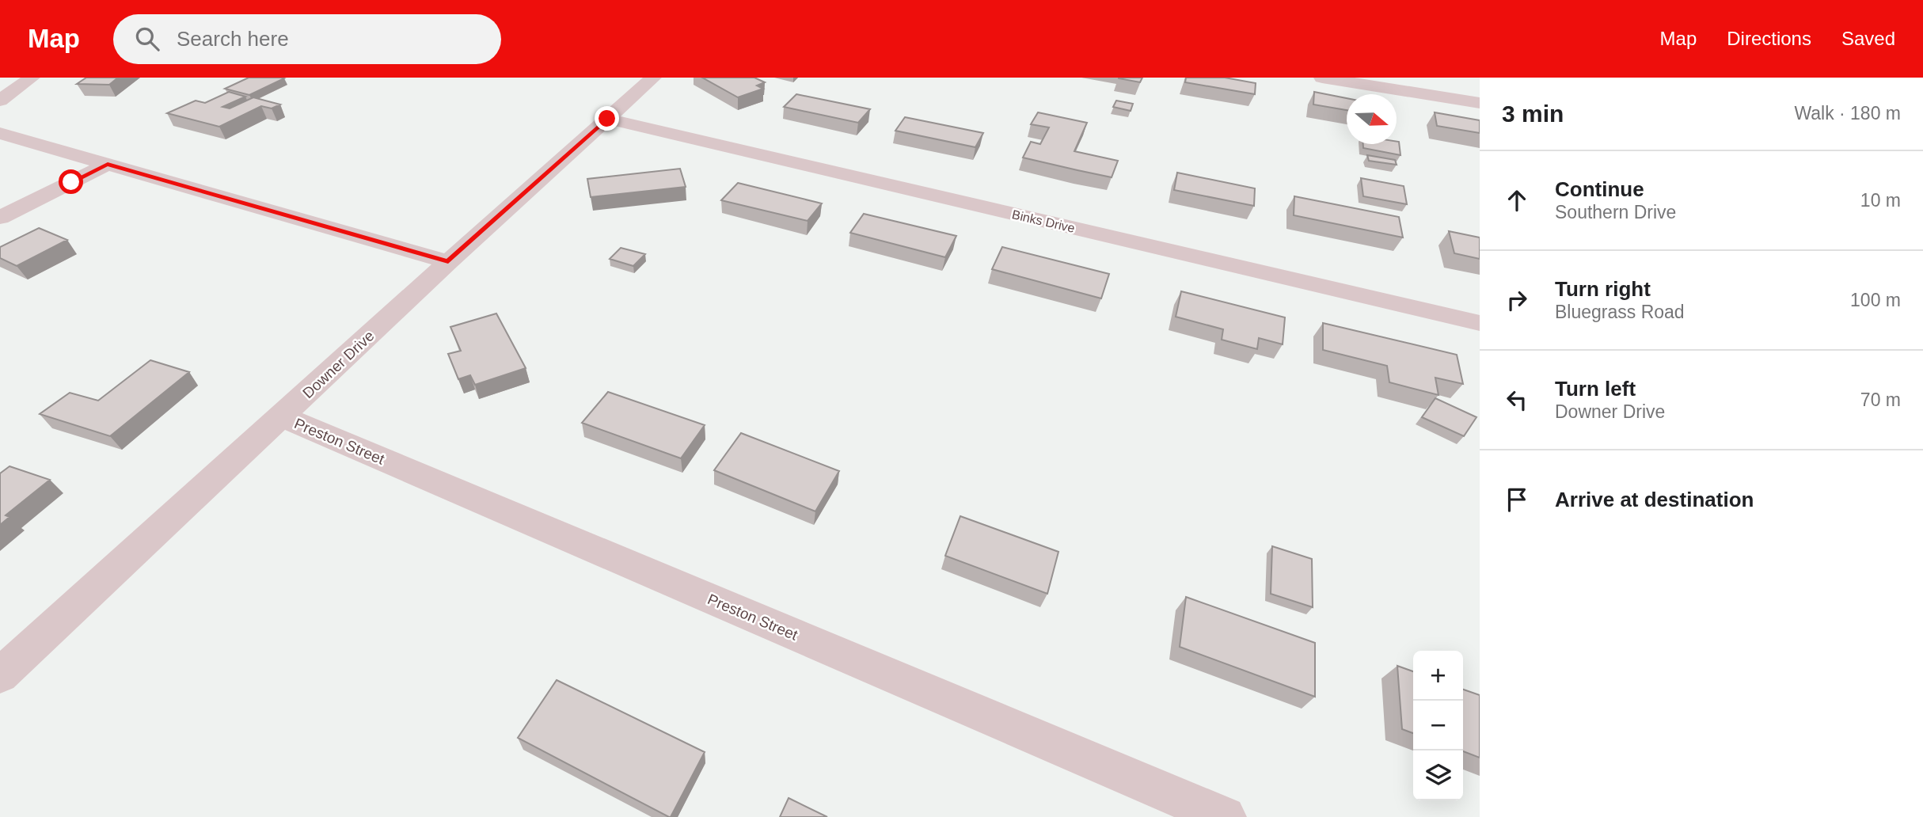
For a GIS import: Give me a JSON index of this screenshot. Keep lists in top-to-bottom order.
{
  "streets": {
    "street": ["Binks Drive", "Downer Drive", "Preston Street"]
  },
  "crossings": [
    ["Binks Drive", "Downer Drive"],
    ["Downer Drive", "Preston Street"]
  ],
  "north": "right",
  "page": {
    "header": "Map",
    "search": "Search here",
    "nav": ["Map", "Directions", "Saved"],
    "heading": ["3 min", "Walk · 180 m"],
    "list": [
      ["Continue", "Southern Drive", "10 m"],
      ["Turn right", "Bluegrass Road", "100 m"],
      ["Turn left", "Downer Drive", "70 m"],
      "Arrive at destination"
    ],
    "map_buttons": ["+", "−"]
  }
}
